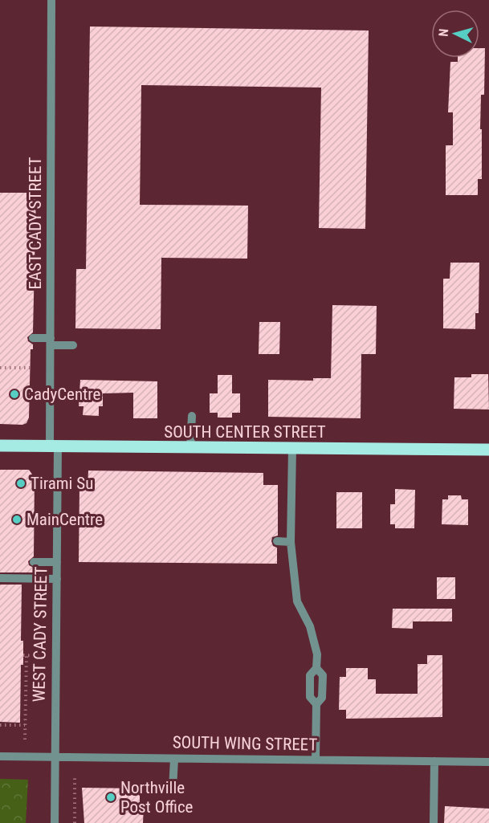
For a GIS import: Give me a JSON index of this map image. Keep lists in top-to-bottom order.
{
  "streets": {
    "main road": ["SOUTH CENTER STREET"],
    "street": ["EAST CADY STREET", "WEST CADY STREET", "SOUTH WING STREET"]
  },
  "crossings": [
    ["EAST CADY STREET", "SOUTH CENTER STREET"],
    ["EAST CADY STREET", "WEST CADY STREET"],
    ["SOUTH CENTER STREET", "WEST CADY STREET"],
    ["WEST CADY STREET", "SOUTH WING STREET"]
  ],
  "places": [
    "CadyCentre",
    "Tirami Su",
    "MainCentre",
    "Northville Post Office"
  ],
  "north": "left"
}
